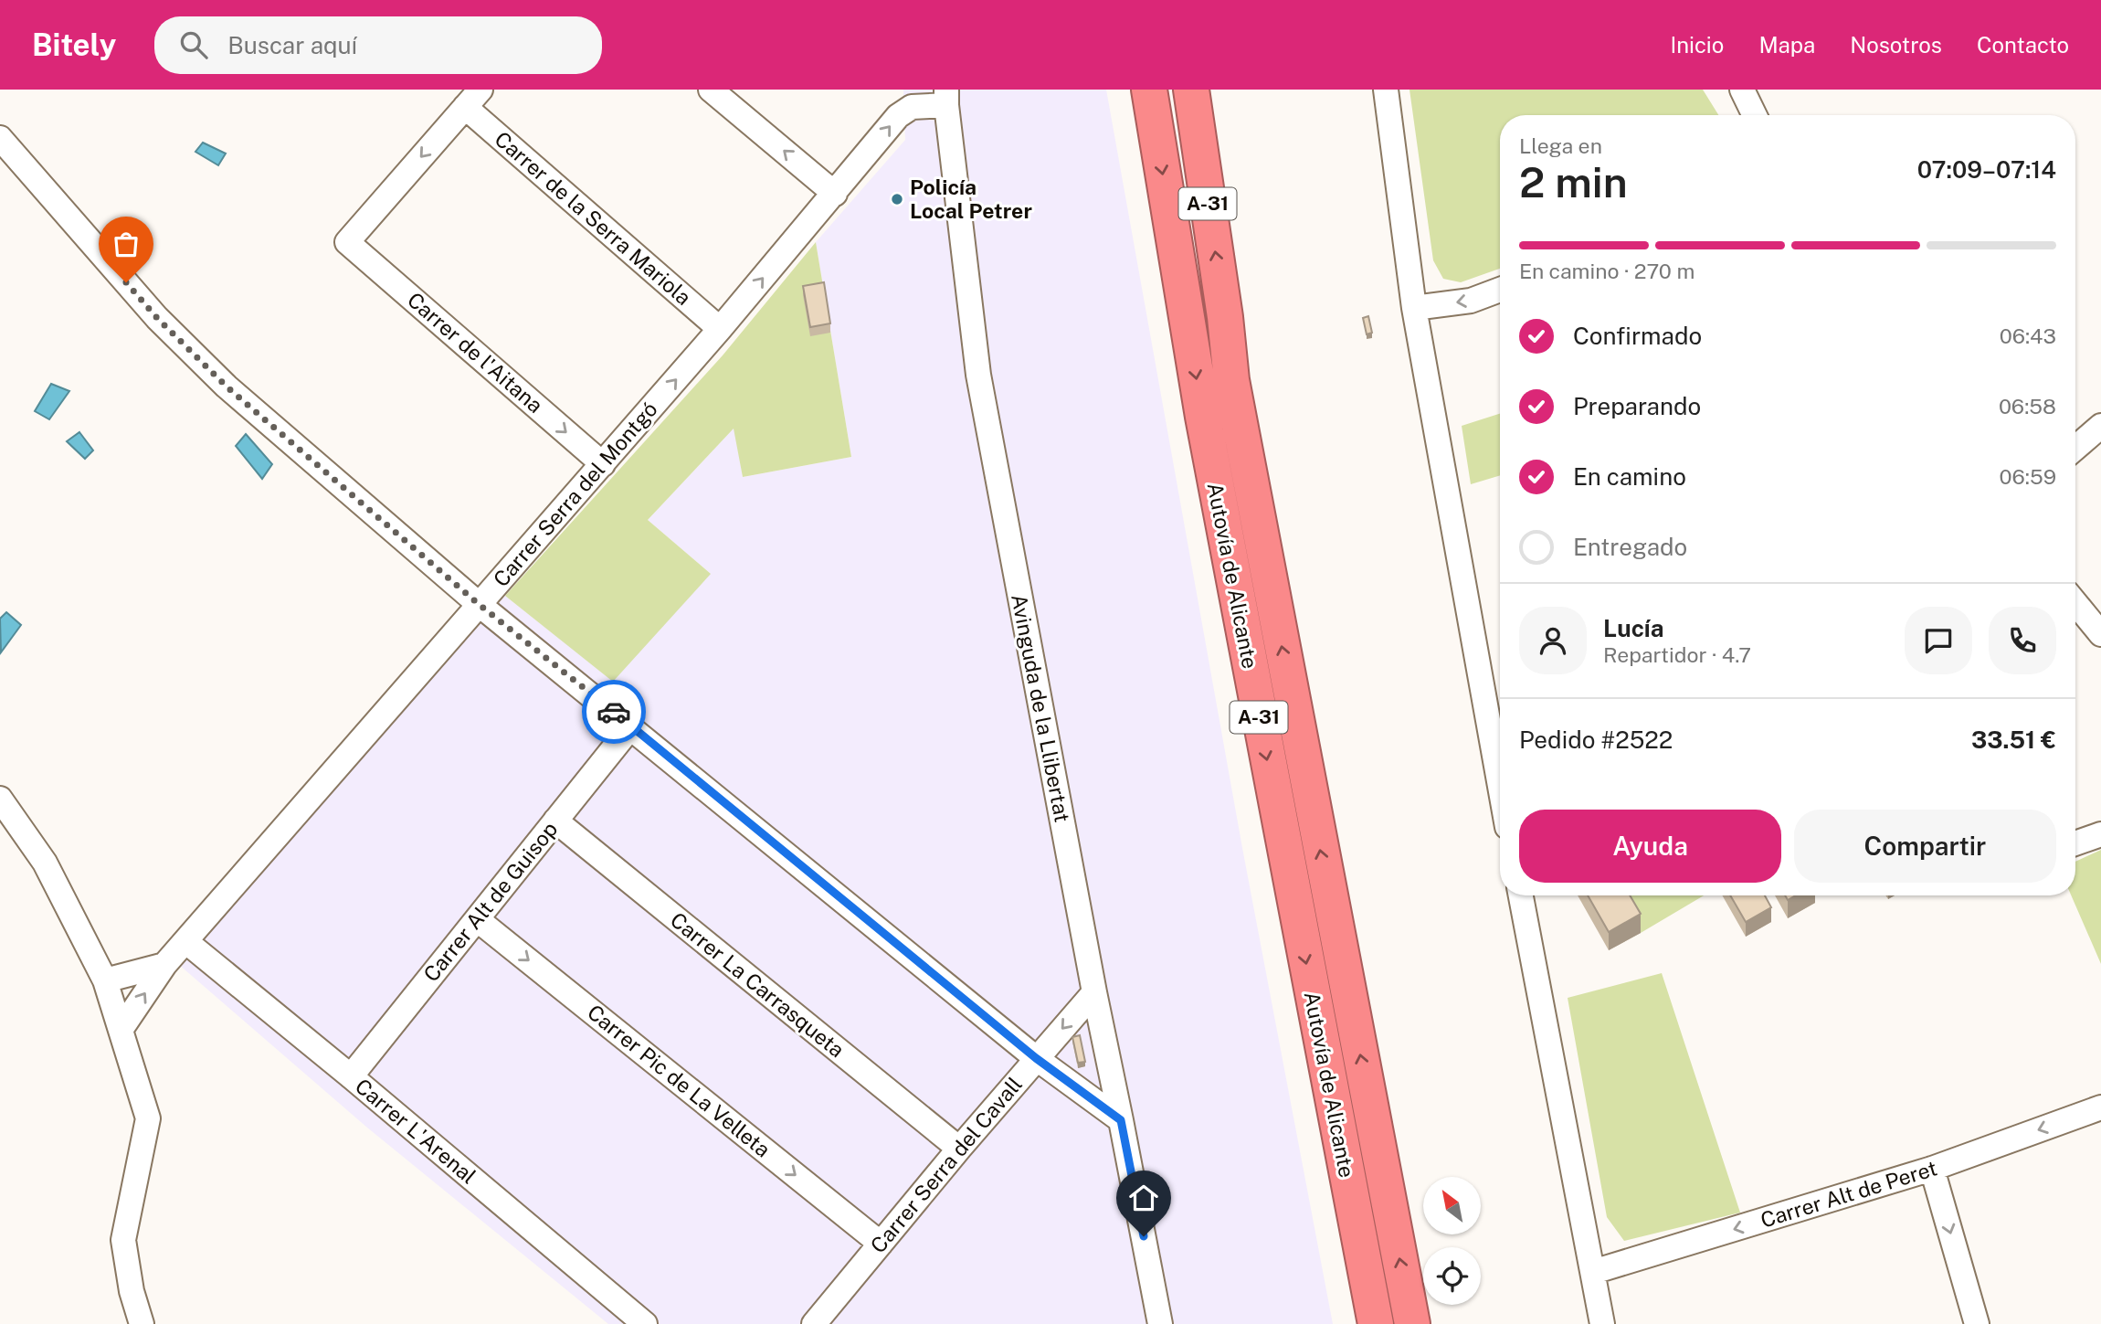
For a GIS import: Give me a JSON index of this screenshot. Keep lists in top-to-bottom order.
{
  "streets": {
    "highway": ["A-31", "Autovía de Alicante"],
    "street": [
      "Carrer de la Serra Mariola",
      "Carrer de l'Aitana",
      "Carrer Serra del Montgó",
      "Avinguda de la Llibertat",
      "Carrer Alt de Guisop",
      "Carrer La Carrasqueta",
      "Carrer Pic de La Velleta",
      "Carrer L'Arenal",
      "Carrer Serra del Cavall",
      "Carrer Alt de Peret"
    ]
  },
  "crossings": [
    ["Carrer de la Serra Mariola", "Carrer de l'Aitana"],
    ["Carrer de la Serra Mariola", "Carrer Serra del Montgó"],
    ["Carrer de l'Aitana", "Carrer Serra del Montgó"],
    ["Carrer Serra del Montgó", "Avinguda de la Llibertat"],
    ["Carrer Serra del Montgó", "Carrer L'Arenal"],
    ["Avinguda de la Llibertat", "Carrer Serra del Cavall"],
    ["Carrer Alt de Guisop", "Carrer La Carrasqueta"],
    ["Carrer Alt de Guisop", "Carrer Pic de La Velleta"],
    ["Carrer Alt de Guisop", "Carrer L'Arenal"],
    ["Carrer La Carrasqueta", "Carrer Serra del Cavall"],
    ["Carrer Pic de La Velleta", "Carrer Serra del Cavall"]
  ],
  "one_way": ["Carrer Serra del Montgó", "Carrer Pic de La Velleta", "Carrer Alt de Peret"],
  "places": ["Policía Local Petrer"],
  "north": "top left",
  "page": {
    "header": "Bitely",
    "search": "Buscar aquí",
    "nav": [
      "Inicio",
      "Mapa",
      "Nosotros",
      "Contacto"
    ],
    "heading": ["2 min", "Llega en", "07:09–07:14"],
    "panel": [
      "Lucía",
      "Repartidor · 4.7",
      "Pedido #2522",
      "33.51 €"
    ],
    "bar": "En camino · 270 m",
    "list": [
      ["Confirmado", "06:43"],
      ["Preparando", "06:58"],
      ["En camino", "06:59"],
      "Entregado"
    ],
    "buttons": ["Ayuda", "Compartir"]
  }
}
